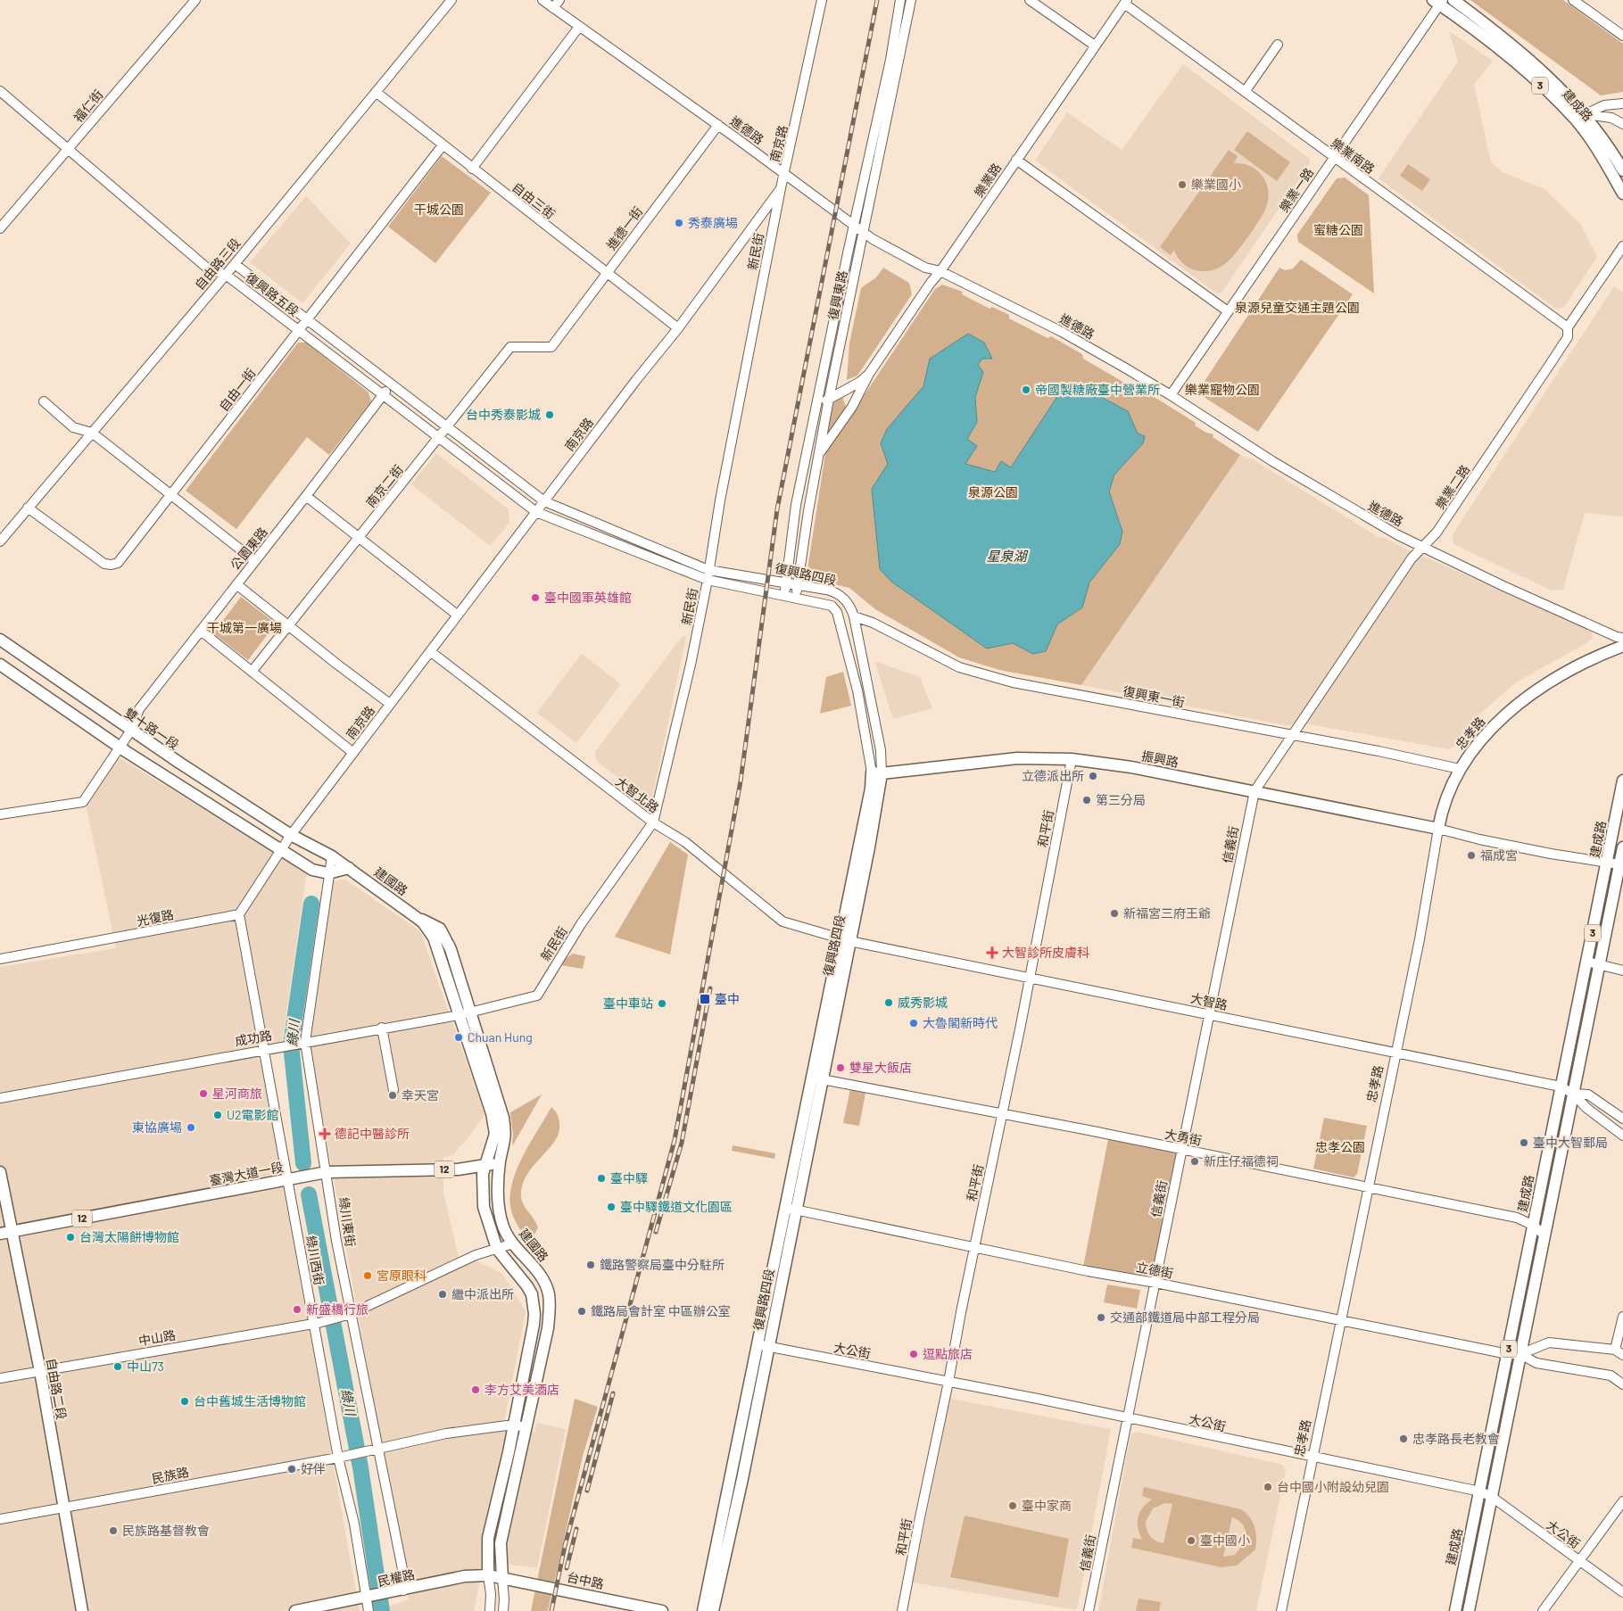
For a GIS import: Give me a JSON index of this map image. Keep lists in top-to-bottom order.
{
  "streets": {
    "main road": [
      "3",
      "建成路",
      "復興路四段",
      "雙十路一段",
      "忠孝路",
      "振興路",
      "建國路",
      "12",
      "臺灣大道一段",
      "自由路二段",
      "民權路",
      "台中路"
    ],
    "street": [
      "福仁街",
      "進德路",
      "南京路",
      "樂業南路",
      "樂業路",
      "樂業一路",
      "自由三街",
      "進德一街",
      "新民街",
      "自由路三段",
      "復興路五段",
      "復興東路",
      "自由一街",
      "南京二街",
      "樂業二路",
      "公園東路",
      "復興東一街",
      "大智北路",
      "和平街",
      "信義街",
      "光復路",
      "大智路",
      "成功路",
      "大勇街",
      "綠川東街",
      "綠川西街",
      "立德街",
      "中山路",
      "大公街",
      "民族路"
    ]
  },
  "crossings": [
    ["3", "大智路"],
    ["3", "大勇街"],
    ["3", "立德街"],
    ["3", "大公街"],
    ["建成路", "樂業一路"],
    ["建成路", "大智路"],
    ["建成路", "大勇街"],
    ["建成路", "立德街"],
    ["建成路", "大公街"],
    ["福仁街", "復興路五段"],
    ["進德路", "南京路"],
    ["進德路", "樂業路"],
    ["進德路", "樂業一路"],
    ["進德路", "進德一街"],
    ["進德路", "復興東路"],
    ["進德路", "樂業二路"],
    ["南京路", "自由三街"],
    ["南京路", "新民街"],
    ["南京路", "復興路五段"],
    ["南京路", "復興路四段"],
    ["南京路", "雙十路一段"],
    ["南京路", "大智北路"],
    ["南京路", "建國路"],
    ["樂業南路", "樂業路"],
    ["樂業南路", "樂業一路"],
    ["樂業南路", "樂業二路"],
    ["樂業路", "復興東路"],
    ["自由三街", "進德一街"],
    ["自由三街", "自由路三段"],
    ["自由三街", "自由一街"],
    ["進德一街", "南京二街"],
    ["新民街", "復興路四段"],
    ["新民街", "大智北路"],
    ["新民街", "成功路"],
    ["自由路三段", "復興路五段"],
    ["自由路三段", "自由一街"],
    ["復興路五段", "自由一街"],
    ["復興路五段", "南京二街"],
    ["復興路五段", "公園東路"],
    ["復興路五段", "復興路四段"],
    ["復興東路", "復興路四段"],
    ["樂業二路", "復興東一街"],
    ["樂業二路", "振興路"],
    ["樂業二路", "信義街"],
    ["公園東路", "雙十路一段"],
    ["復興路四段", "復興東一街"],
    ["復興路四段", "振興路"],
    ["復興路四段", "大智北路"],
    ["復興路四段", "大智路"],
    ["復興路四段", "大勇街"],
    ["復興路四段", "立德街"],
    ["復興路四段", "大公街"],
    ["復興東一街", "忠孝路"],
    ["雙十路一段", "建國路"],
    ["忠孝路", "振興路"],
    ["忠孝路", "大智路"],
    ["忠孝路", "大勇街"],
    ["忠孝路", "立德街"],
    ["忠孝路", "大公街"],
    ["振興路", "和平街"],
    ["振興路", "信義街"],
    ["大智北路", "大智路"],
    ["和平街", "大智路"],
    ["和平街", "大勇街"],
    ["和平街", "立德街"],
    ["和平街", "大公街"],
    ["信義街", "大智路"],
    ["信義街", "大勇街"],
    ["信義街", "立德街"],
    ["信義街", "大公街"],
    ["建國路", "成功路"],
    ["建國路", "臺灣大道一段"],
    ["建國路", "綠川東街"],
    ["建國路", "民權路"],
    ["建國路", "台中路"],
    ["光復路", "綠川西街"],
    ["成功路", "綠川東街"],
    ["成功路", "綠川西街"],
    ["臺灣大道一段", "綠川東街"],
    ["臺灣大道一段", "綠川西街"],
    ["臺灣大道一段", "自由路二段"],
    ["綠川東街", "中山路"],
    ["綠川東街", "民族路"],
    ["綠川東街", "民權路"],
    ["綠川西街", "中山路"],
    ["綠川西街", "民族路"],
    ["綠川西街", "民權路"],
    ["中山路", "自由路二段"],
    ["自由路二段", "民族路"],
    ["民權路", "台中路"]
  ],
  "water": ["星泉湖", "綠川"],
  "parks": [
    "干城公園",
    "蜜糖公園",
    "泉源兒童交通主題公園",
    "樂業寵物公園",
    "泉源公園",
    "干城第一廣場",
    "忠孝公園"
  ],
  "places": {
    "other": [
      "樂業國小",
      "秀泰廣場",
      "帝國製糖廠臺中營業所",
      "台中秀泰影城",
      "臺中國軍英雄館",
      "立德派出所",
      "第三分局",
      "福成宮",
      "新福宮三府王爺",
      "威秀影城",
      "臺中車站",
      "大魯閣新時代",
      "Chuan Hung",
      "雙星大飯店",
      "星河商旅",
      "幸天宮",
      "U2電影館",
      "東協廣場",
      "臺中大智郵局",
      "新庄仔福德祠",
      "臺中驛",
      "臺中驛鐵道文化園區",
      "台灣太陽餅博物館",
      "鐵路警察局臺中分駐所",
      "宮原眼科",
      "繼中派出所",
      "新盛橋行旅",
      "鐵路局會計室 中區辦公室",
      "交通部鐵道局中部工程分局",
      "逗點旅店",
      "中山73",
      "李方艾美酒店",
      "台中舊城生活博物館",
      "忠孝路長老教會",
      "好伴",
      "台中國小附設幼兒園",
      "臺中家商",
      "民族路基督教會",
      "臺中國小"
    ],
    "health": ["大智診所皮膚科", "德記中醫診所"],
    "transit": ["臺中"]
  }
}
